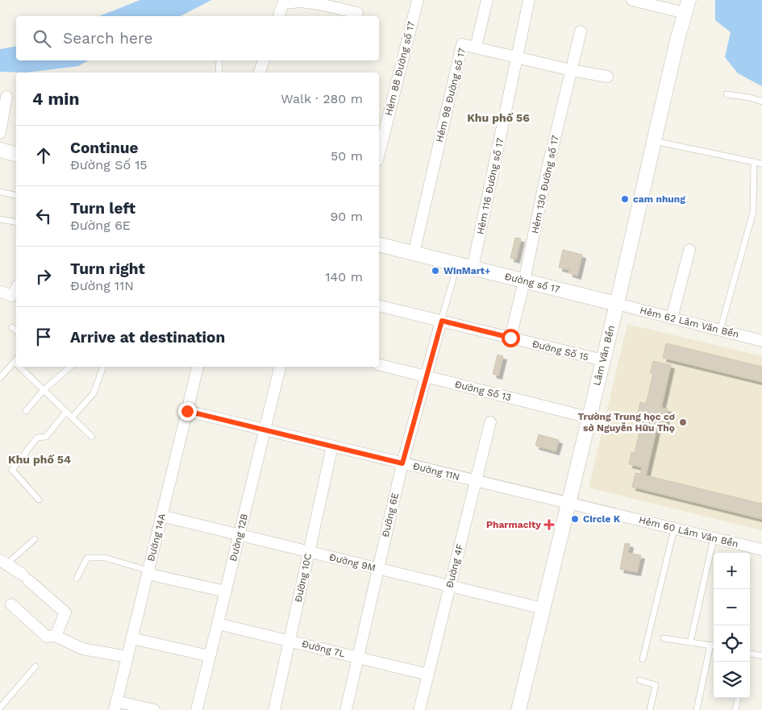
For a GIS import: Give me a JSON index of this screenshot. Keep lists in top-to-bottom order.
{
  "streets": {
    "street": [
      "Hẻm 88 Đường số 17",
      "Hẻm 98 Đường số 17",
      "Hẻm 130 Đường số 17",
      "Hẻm 116 Đường số 17",
      "Đường số 17",
      "Hẻm 62 Lâm Văn Bền",
      "Đường Số 15",
      "Lâm Văn Bền",
      "Đường Số 13",
      "Đường 11N",
      "Đường 6E",
      "Hẻm 60 Lâm Văn Bền",
      "Đường 14A",
      "Đường 12B",
      "Đường 9M",
      "Đường 4F",
      "Đường 10C",
      "Đường 7L"
    ]
  },
  "crossings": [
    ["Hẻm 98 Đường số 17", "Hẻm 130 Đường số 17"],
    ["Hẻm 98 Đường số 17", "Hẻm 116 Đường số 17"],
    ["Hẻm 98 Đường số 17", "Đường số 17"],
    ["Hẻm 130 Đường số 17", "Đường số 17"],
    ["Hẻm 130 Đường số 17", "Đường Số 15"],
    ["Hẻm 116 Đường số 17", "Đường số 17"],
    ["Đường số 17", "Hẻm 62 Lâm Văn Bền"],
    ["Đường số 17", "Lâm Văn Bền"],
    ["Hẻm 62 Lâm Văn Bền", "Lâm Văn Bền"],
    ["Đường Số 15", "Lâm Văn Bền"],
    ["Đường Số 15", "Đường 6E"],
    ["Lâm Văn Bền", "Đường Số 13"],
    ["Lâm Văn Bền", "Đường 11N"],
    ["Lâm Văn Bền", "Hẻm 60 Lâm Văn Bền"],
    ["Lâm Văn Bền", "Đường 9M"],
    ["Đường Số 13", "Đường 6E"],
    ["Đường 11N", "Đường 6E"],
    ["Đường 11N", "Hẻm 60 Lâm Văn Bền"],
    ["Đường 11N", "Đường 14A"],
    ["Đường 11N", "Đường 12B"],
    ["Đường 11N", "Đường 4F"],
    ["Đường 11N", "Đường 10C"],
    ["Đường 6E", "Đường 9M"],
    ["Đường 6E", "Đường 7L"],
    ["Đường 14A", "Đường 9M"],
    ["Đường 12B", "Đường 9M"],
    ["Đường 12B", "Đường 7L"],
    ["Đường 9M", "Đường 4F"],
    ["Đường 9M", "Đường 10C"],
    ["Đường 4F", "Đường 7L"],
    ["Đường 10C", "Đường 7L"]
  ],
  "districts": ["Khu phố 56", "Khu phố 54"],
  "places": {
    "other": [
      "cam nhung",
      "WinMart+",
      "Trường Trung học cơ sở Nguyễn Hữu Thọ",
      "Circle K"
    ],
    "health": ["Pharmacity"]
  },
  "page": {
    "search": "Search here",
    "heading": ["4 min", "Walk · 280 m"],
    "list": [
      ["Continue", "Đường Số 15", "50 m"],
      ["Turn left", "Đường 6E", "90 m"],
      ["Turn right", "Đường 11N", "140 m"],
      "Arrive at destination"
    ],
    "map_buttons": ["+", "−"]
  }
}
